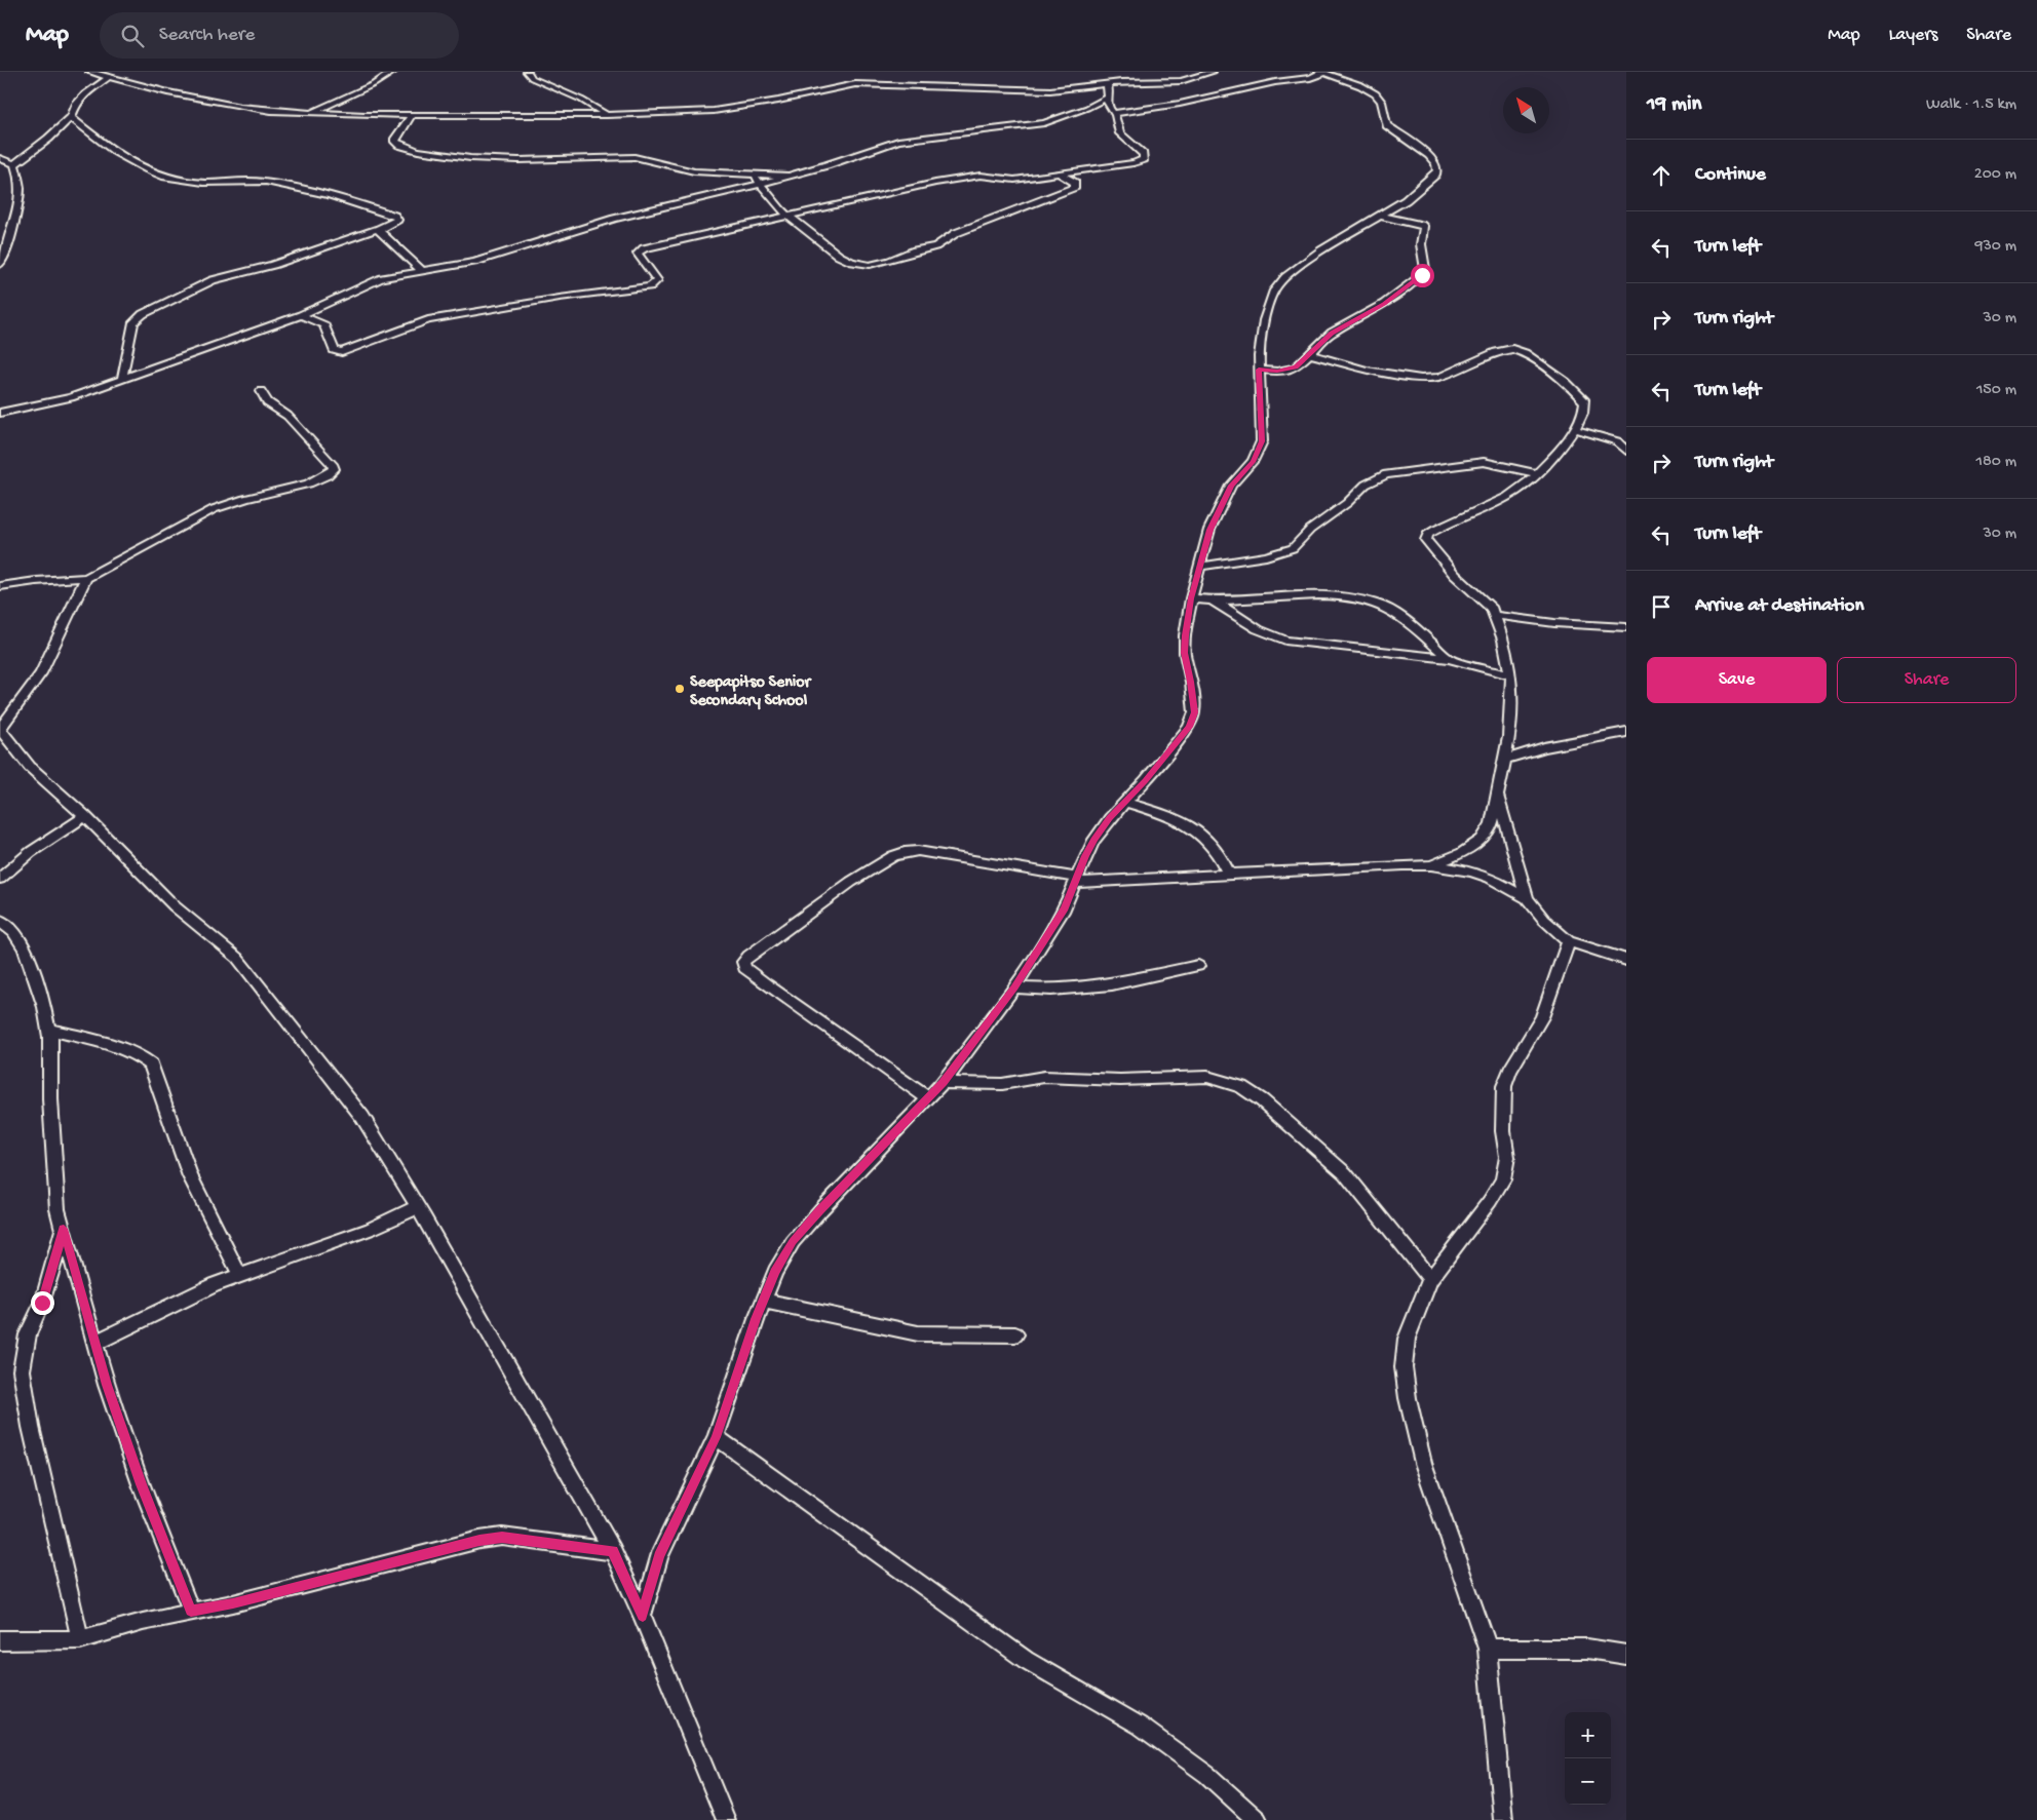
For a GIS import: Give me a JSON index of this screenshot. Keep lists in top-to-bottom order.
{
  "places": ["Seepapitso Senior Secondary School"],
  "north": "top left",
  "page": {
    "header": "Map",
    "search": "Search here",
    "nav": ["Map", "Layers", "Share"],
    "heading": ["19 min", "Walk · 1.5 km"],
    "list": [
      ["Continue", "200 m"],
      ["Turn left", "930 m"],
      ["Turn right", "30 m"],
      ["Turn left", "150 m"],
      ["Turn right", "180 m"],
      ["Turn left", "30 m"],
      "Arrive at destination"
    ],
    "buttons": ["Save", "Share"],
    "map_buttons": ["+", "−"]
  }
}
